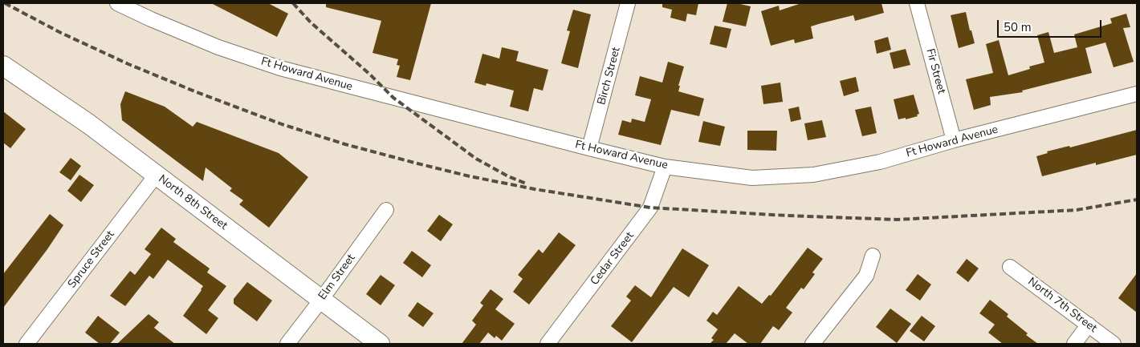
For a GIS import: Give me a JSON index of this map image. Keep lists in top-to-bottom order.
{
  "streets": {
    "main road": ["North 8th Street"],
    "street": [
      "Fir Street",
      "Ft Howard Avenue",
      "Birch Street",
      "Cedar Street",
      "Spruce Street",
      "Elm Street",
      "North 7th Street"
    ]
  },
  "crossings": [
    ["Fir Street", "Ft Howard Avenue"],
    ["Ft Howard Avenue", "Birch Street"],
    ["Ft Howard Avenue", "Cedar Street"],
    ["North 8th Street", "Spruce Street"],
    ["North 8th Street", "Elm Street"]
  ],
  "scale_bar": "50 m"
}
